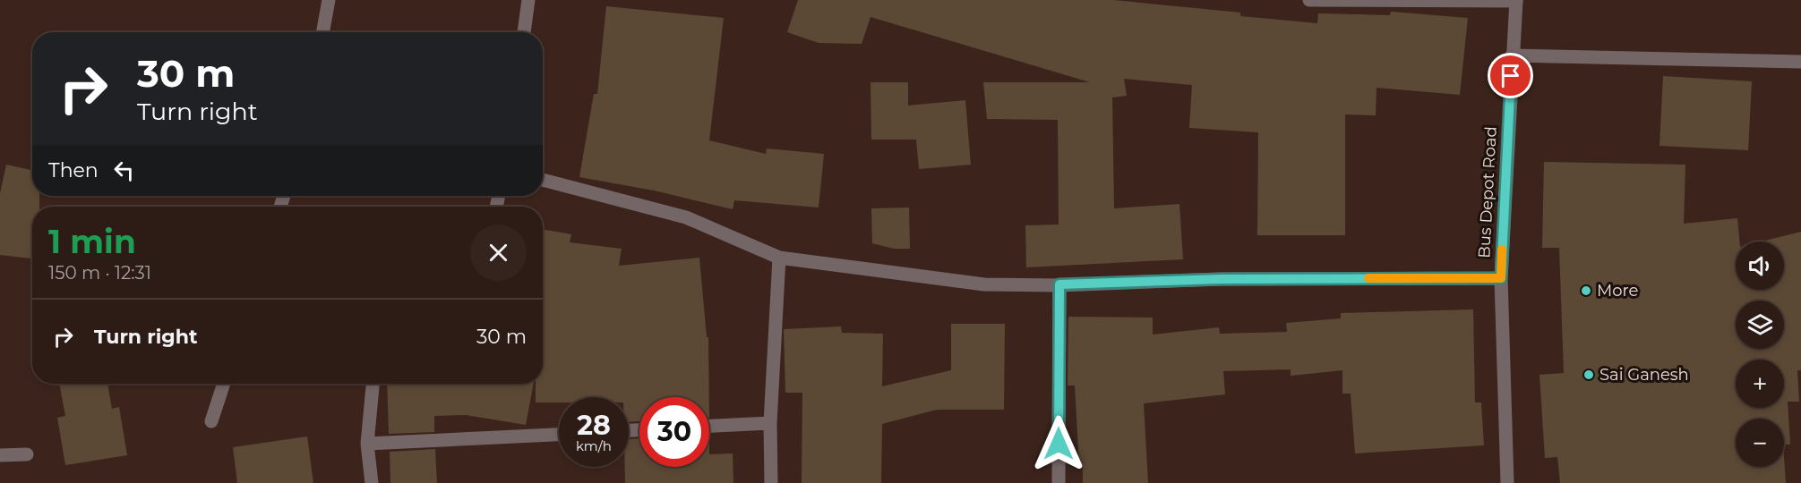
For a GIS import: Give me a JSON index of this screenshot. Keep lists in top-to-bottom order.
{
  "streets": {
    "street": ["Bus Depot Road"]
  },
  "places": ["More", "Sai Ganesh"],
  "page": {
    "turn": ["30 m", "Turn right"],
    "then": "Then",
    "heading": ["1 min", "150 m · 12:31"],
    "map_buttons": ["+", "−"],
    "list": [
      {
        "name": "Turn right",
        "value": "30 m"
      }
    ],
    "speed": "28 km/h",
    "limit": "30"
  }
}
